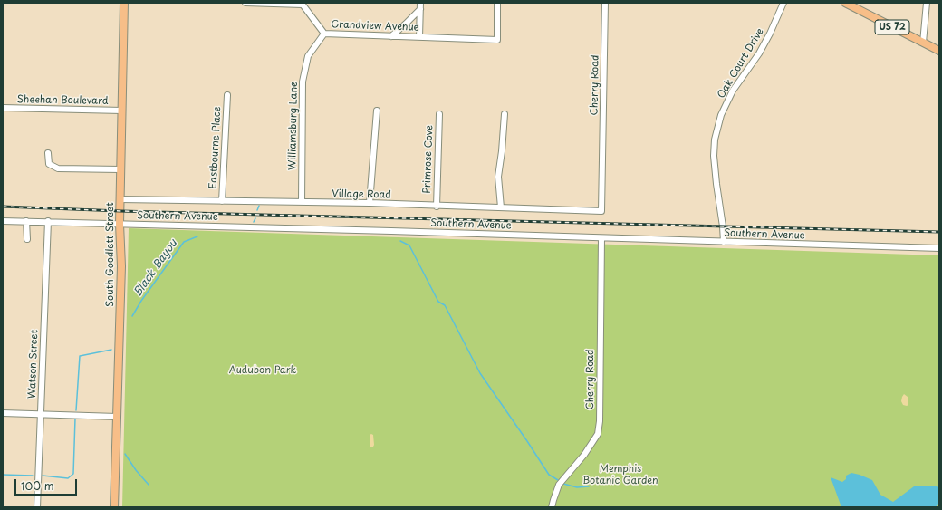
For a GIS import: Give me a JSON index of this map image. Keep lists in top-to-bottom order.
{
  "streets": {
    "main road": ["US 72", "South Goodlett Street"],
    "street": [
      "Grandview Avenue",
      "Oak Court Drive",
      "Cherry Road",
      "Sheehan Boulevard",
      "Williamsburg Lane",
      "Eastbourne Place",
      "Primrose Cove",
      "Village Road",
      "Southern Avenue",
      "Watson Street"
    ]
  },
  "crossings": [
    ["Grandview Avenue", "Williamsburg Lane"],
    ["Oak Court Drive", "Southern Avenue"],
    ["Cherry Road", "Village Road"],
    ["Cherry Road", "Southern Avenue"],
    ["Sheehan Boulevard", "South Goodlett Street"],
    ["Williamsburg Lane", "Village Road"],
    ["Eastbourne Place", "Village Road"],
    ["Primrose Cove", "Village Road"],
    ["Village Road", "South Goodlett Street"],
    ["Southern Avenue", "South Goodlett Street"],
    ["Southern Avenue", "Watson Street"]
  ],
  "water": ["Black Bayou"],
  "parks": ["Audubon Park", "Memphis Botanic Garden"],
  "scale_bar": "100 m"
}
